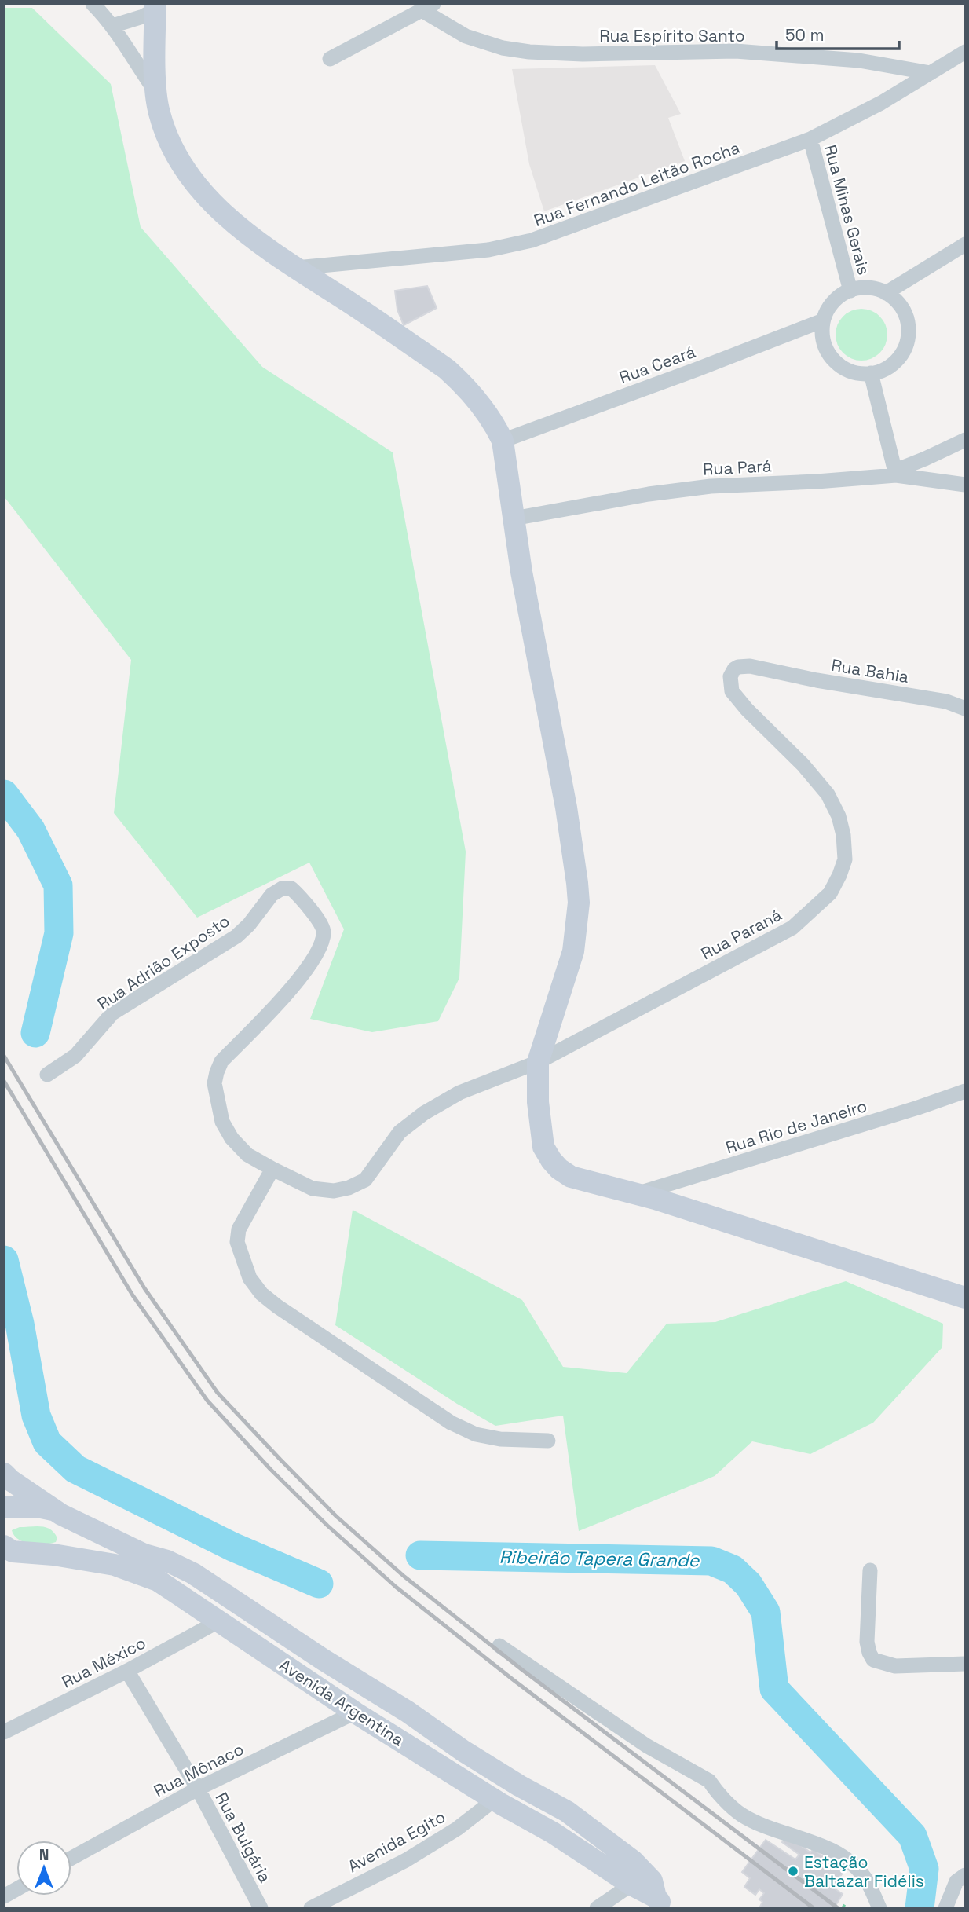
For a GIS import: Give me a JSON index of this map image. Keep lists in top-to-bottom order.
{
  "streets": {
    "main road": ["Avenida Argentina"],
    "street": [
      "Rua Espírito Santo",
      "Rua Fernando Leitão Rocha",
      "Rua Minas Gerais",
      "Rua Ceará",
      "Rua Pará",
      "Rua Bahia",
      "Rua Paraná",
      "Rua Adrião Exposto",
      "Rua Rio de Janeiro",
      "Rua México",
      "Rua Mônaco",
      "Rua Bulgária",
      "Avenida Egito"
    ]
  },
  "crossings": [
    ["Rua Espírito Santo", "Rua Fernando Leitão Rocha"],
    ["Rua Fernando Leitão Rocha", "Rua Minas Gerais"],
    ["Rua Minas Gerais", "Rua Ceará"],
    ["Rua Bahia", "Rua Paraná"],
    ["Rua Paraná", "Rua Adrião Exposto"],
    ["Rua México", "Avenida Argentina"],
    ["Rua México", "Rua Bulgária"],
    ["Avenida Argentina", "Rua Mônaco"],
    ["Avenida Argentina", "Avenida Egito"],
    ["Rua Mônaco", "Rua Bulgária"]
  ],
  "water": ["Ribeirão Tapera Grande"],
  "places": ["Estação Baltazar Fidélis"],
  "scale_bar": "50 m",
  "north": "top"
}
